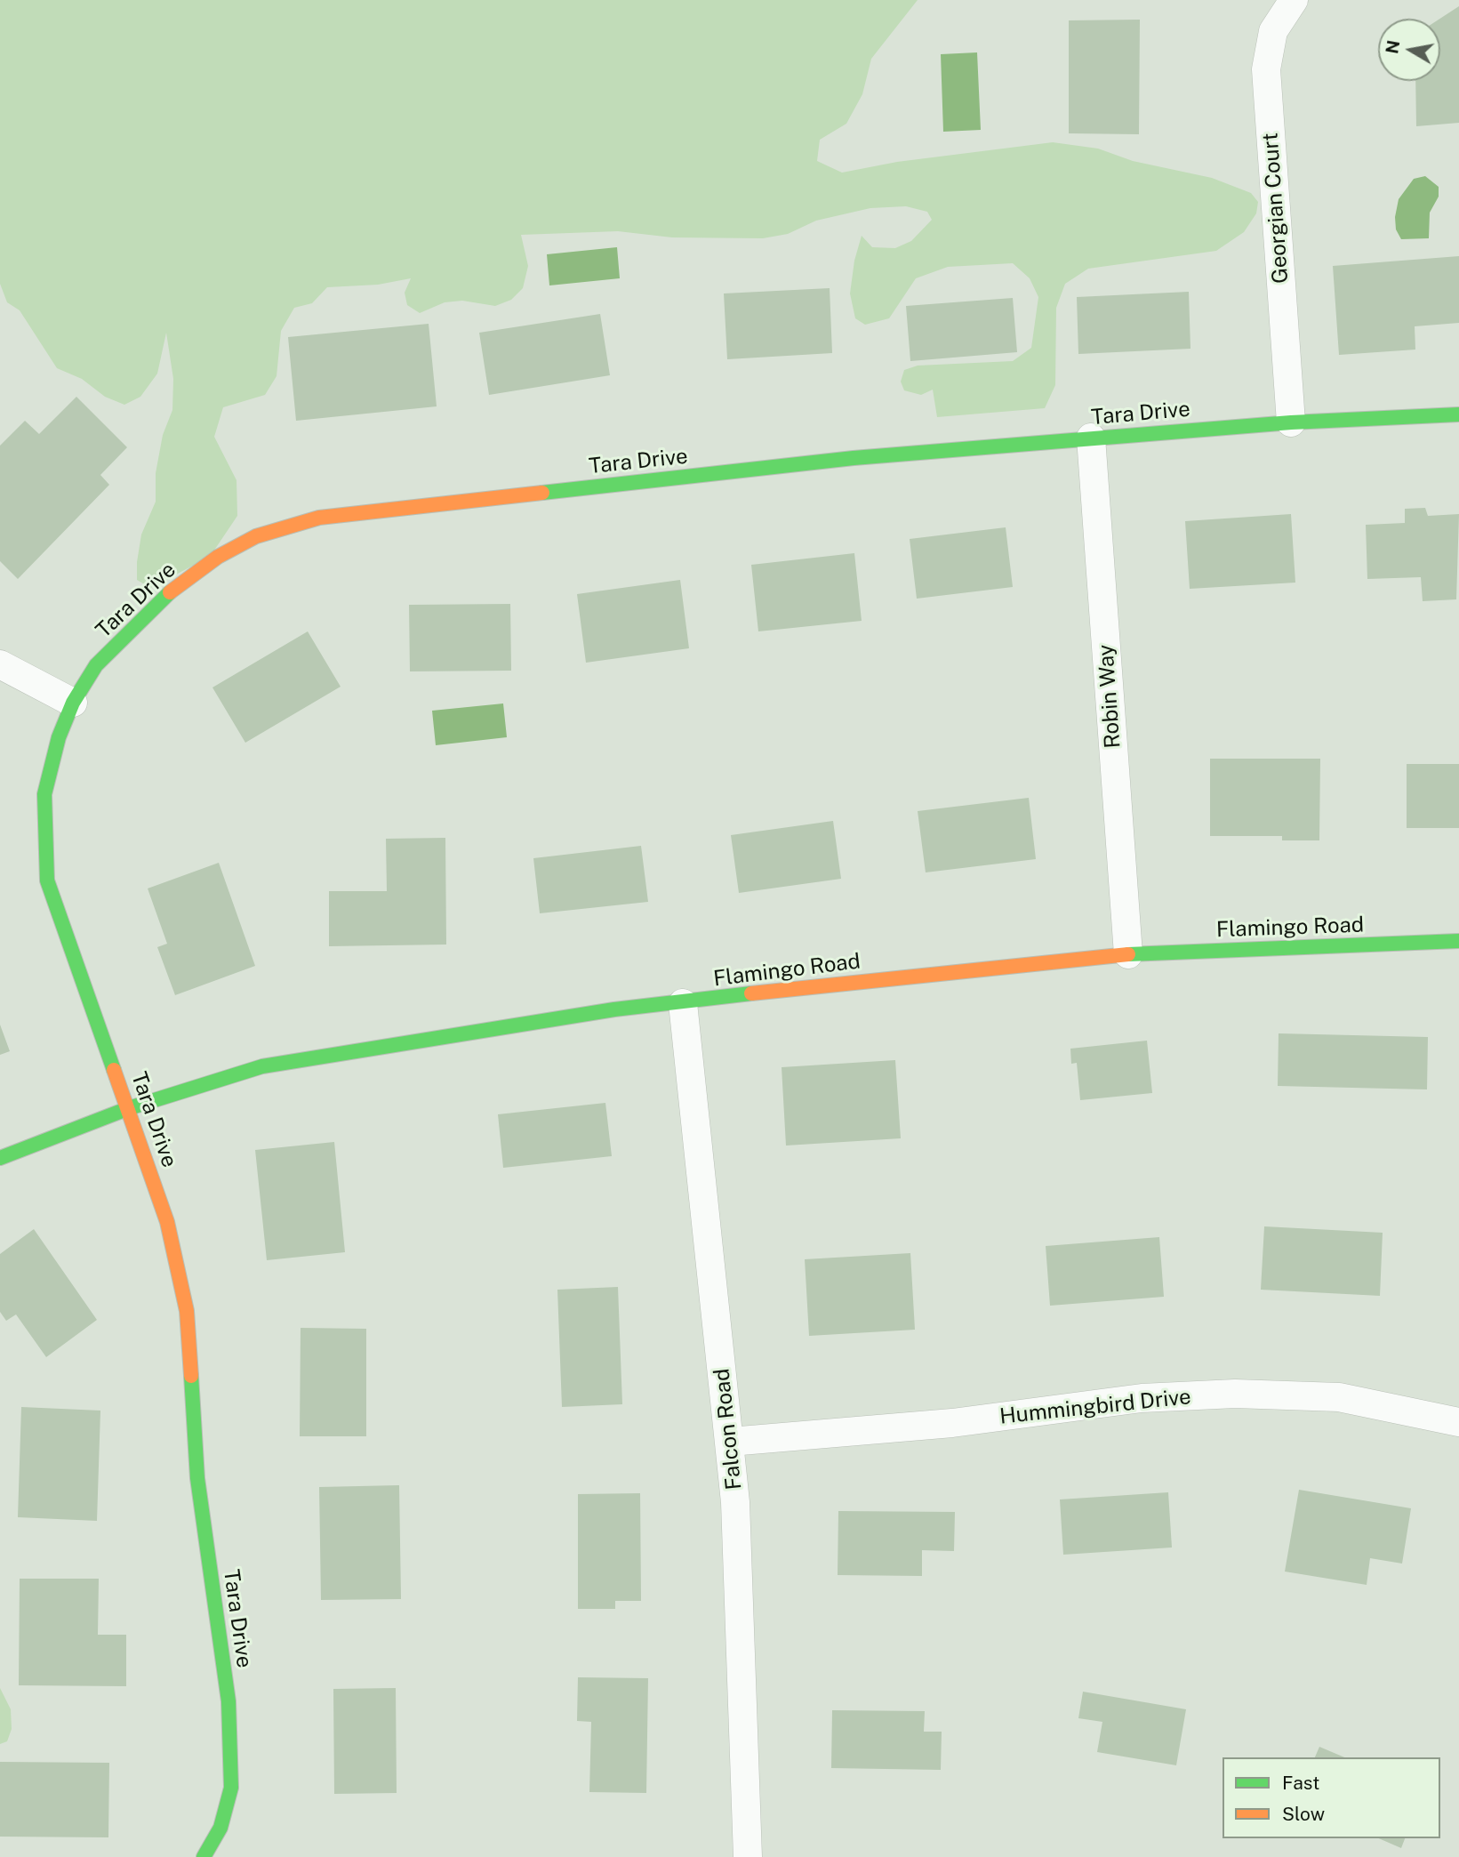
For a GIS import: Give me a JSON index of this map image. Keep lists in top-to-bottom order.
{
  "streets": {
    "street": [
      "Georgian Court",
      "Tara Drive",
      "Robin Way",
      "Flamingo Road",
      "Hummingbird Drive",
      "Falcon Road"
    ]
  },
  "crossings": [
    ["Georgian Court", "Tara Drive"],
    ["Tara Drive", "Robin Way"],
    ["Tara Drive", "Flamingo Road"],
    ["Robin Way", "Flamingo Road"],
    ["Flamingo Road", "Falcon Road"],
    ["Hummingbird Drive", "Falcon Road"]
  ],
  "legend": ["Fast", "Slow"],
  "north": "left"
}
